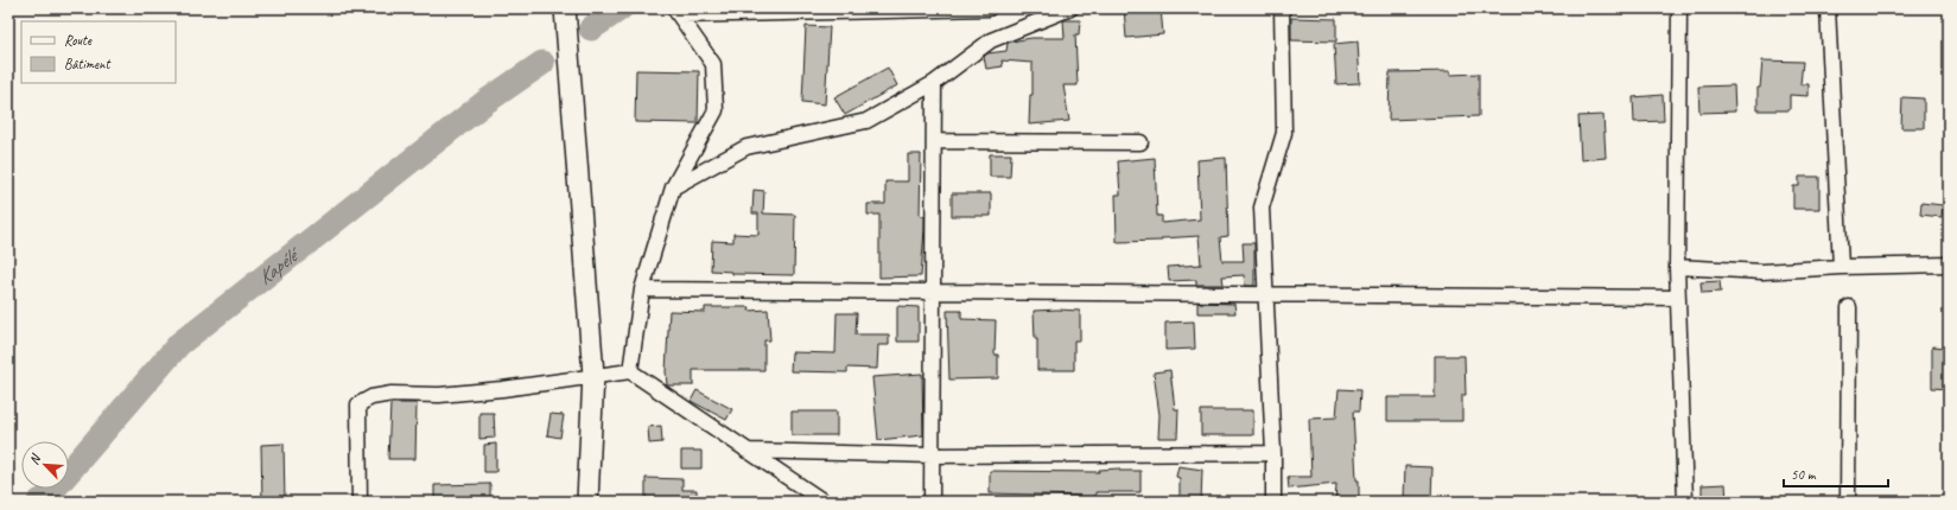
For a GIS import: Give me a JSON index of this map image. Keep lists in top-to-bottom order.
{
  "water": ["Kapélé"],
  "legend": ["Route", "Bâtiment"],
  "scale_bar": "50 m",
  "north": "top left"
}
